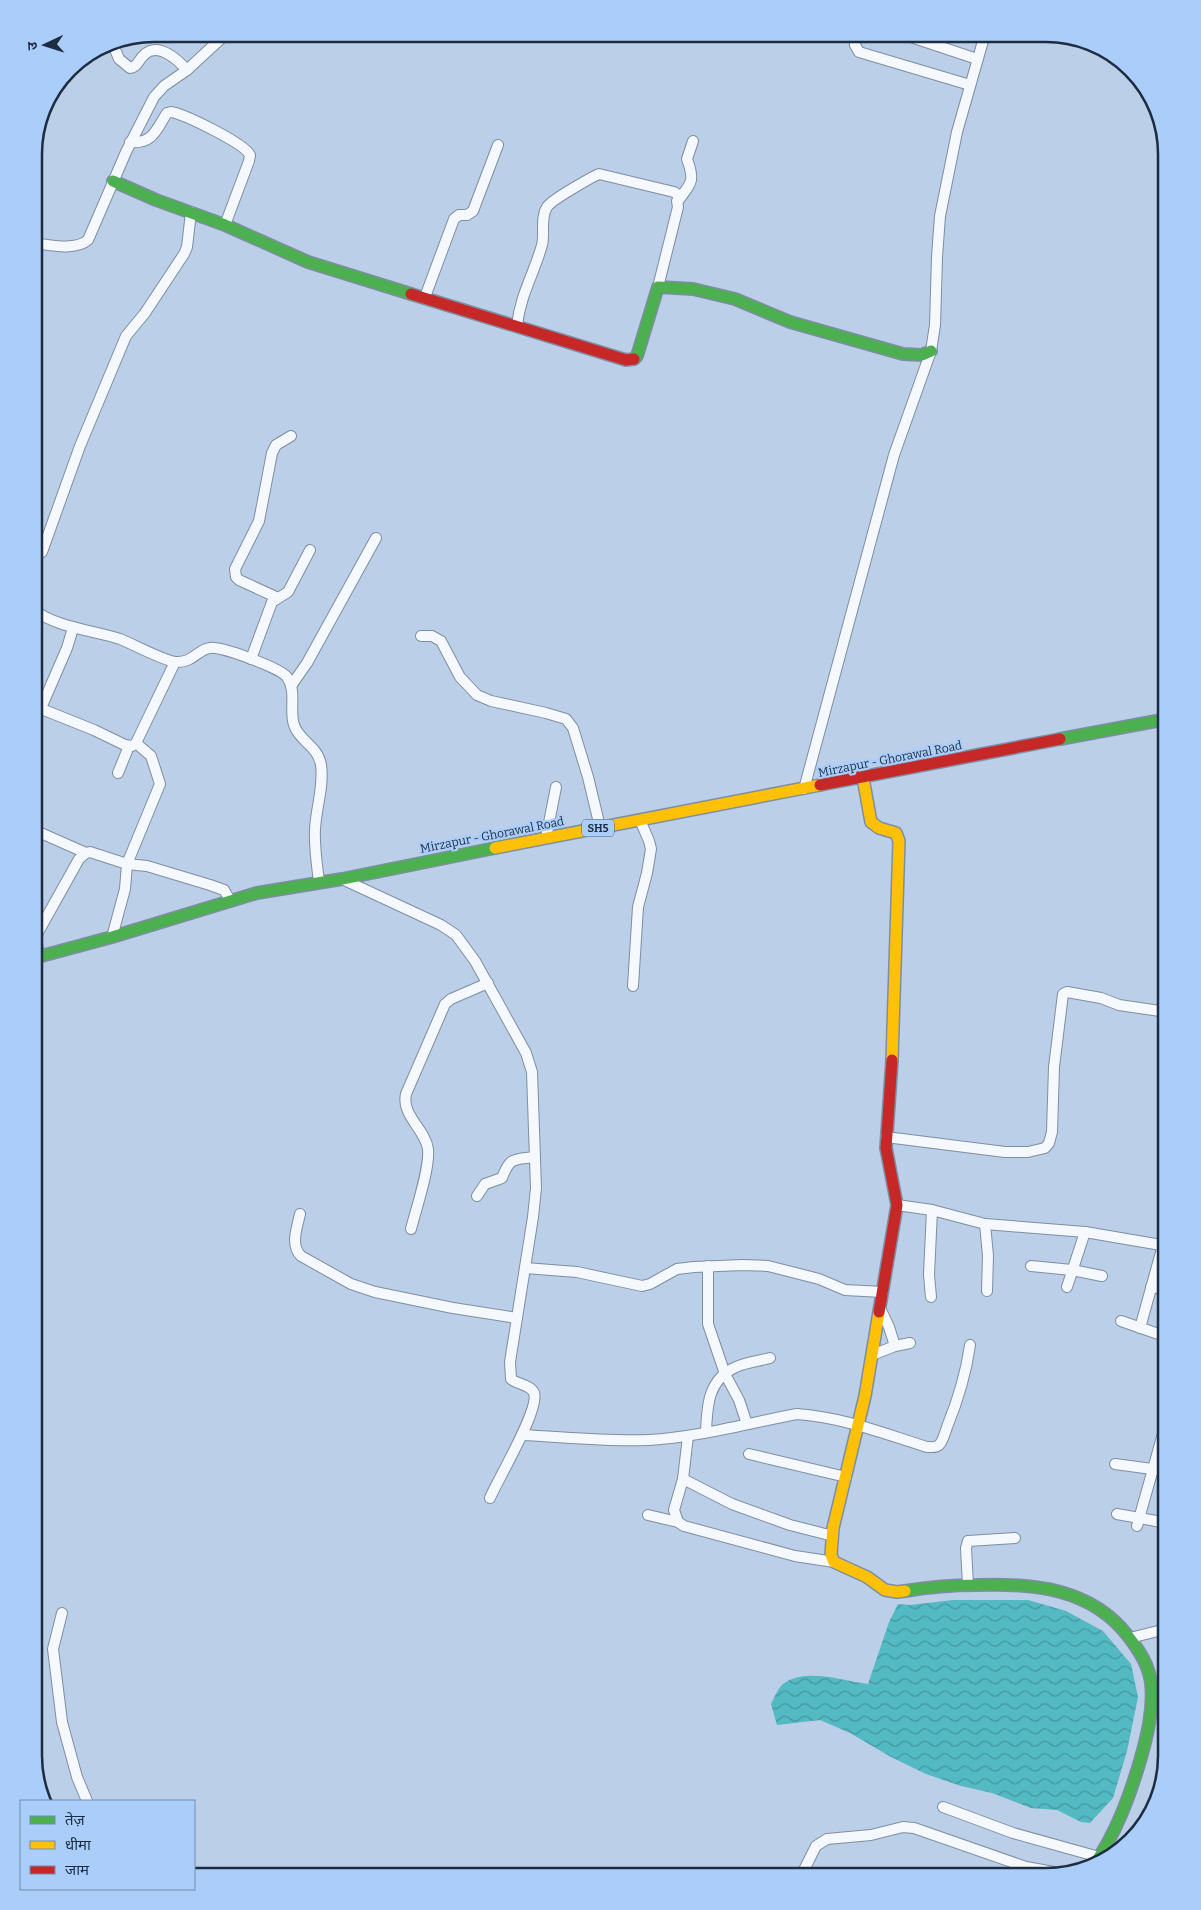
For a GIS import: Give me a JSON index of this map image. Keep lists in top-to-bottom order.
{
  "streets": {
    "street": ["Mirzapur - Ghorawal Road", "SH5"]
  },
  "legend": ["तेज़", "धीमा", "जाम"],
  "north": "left"
}
